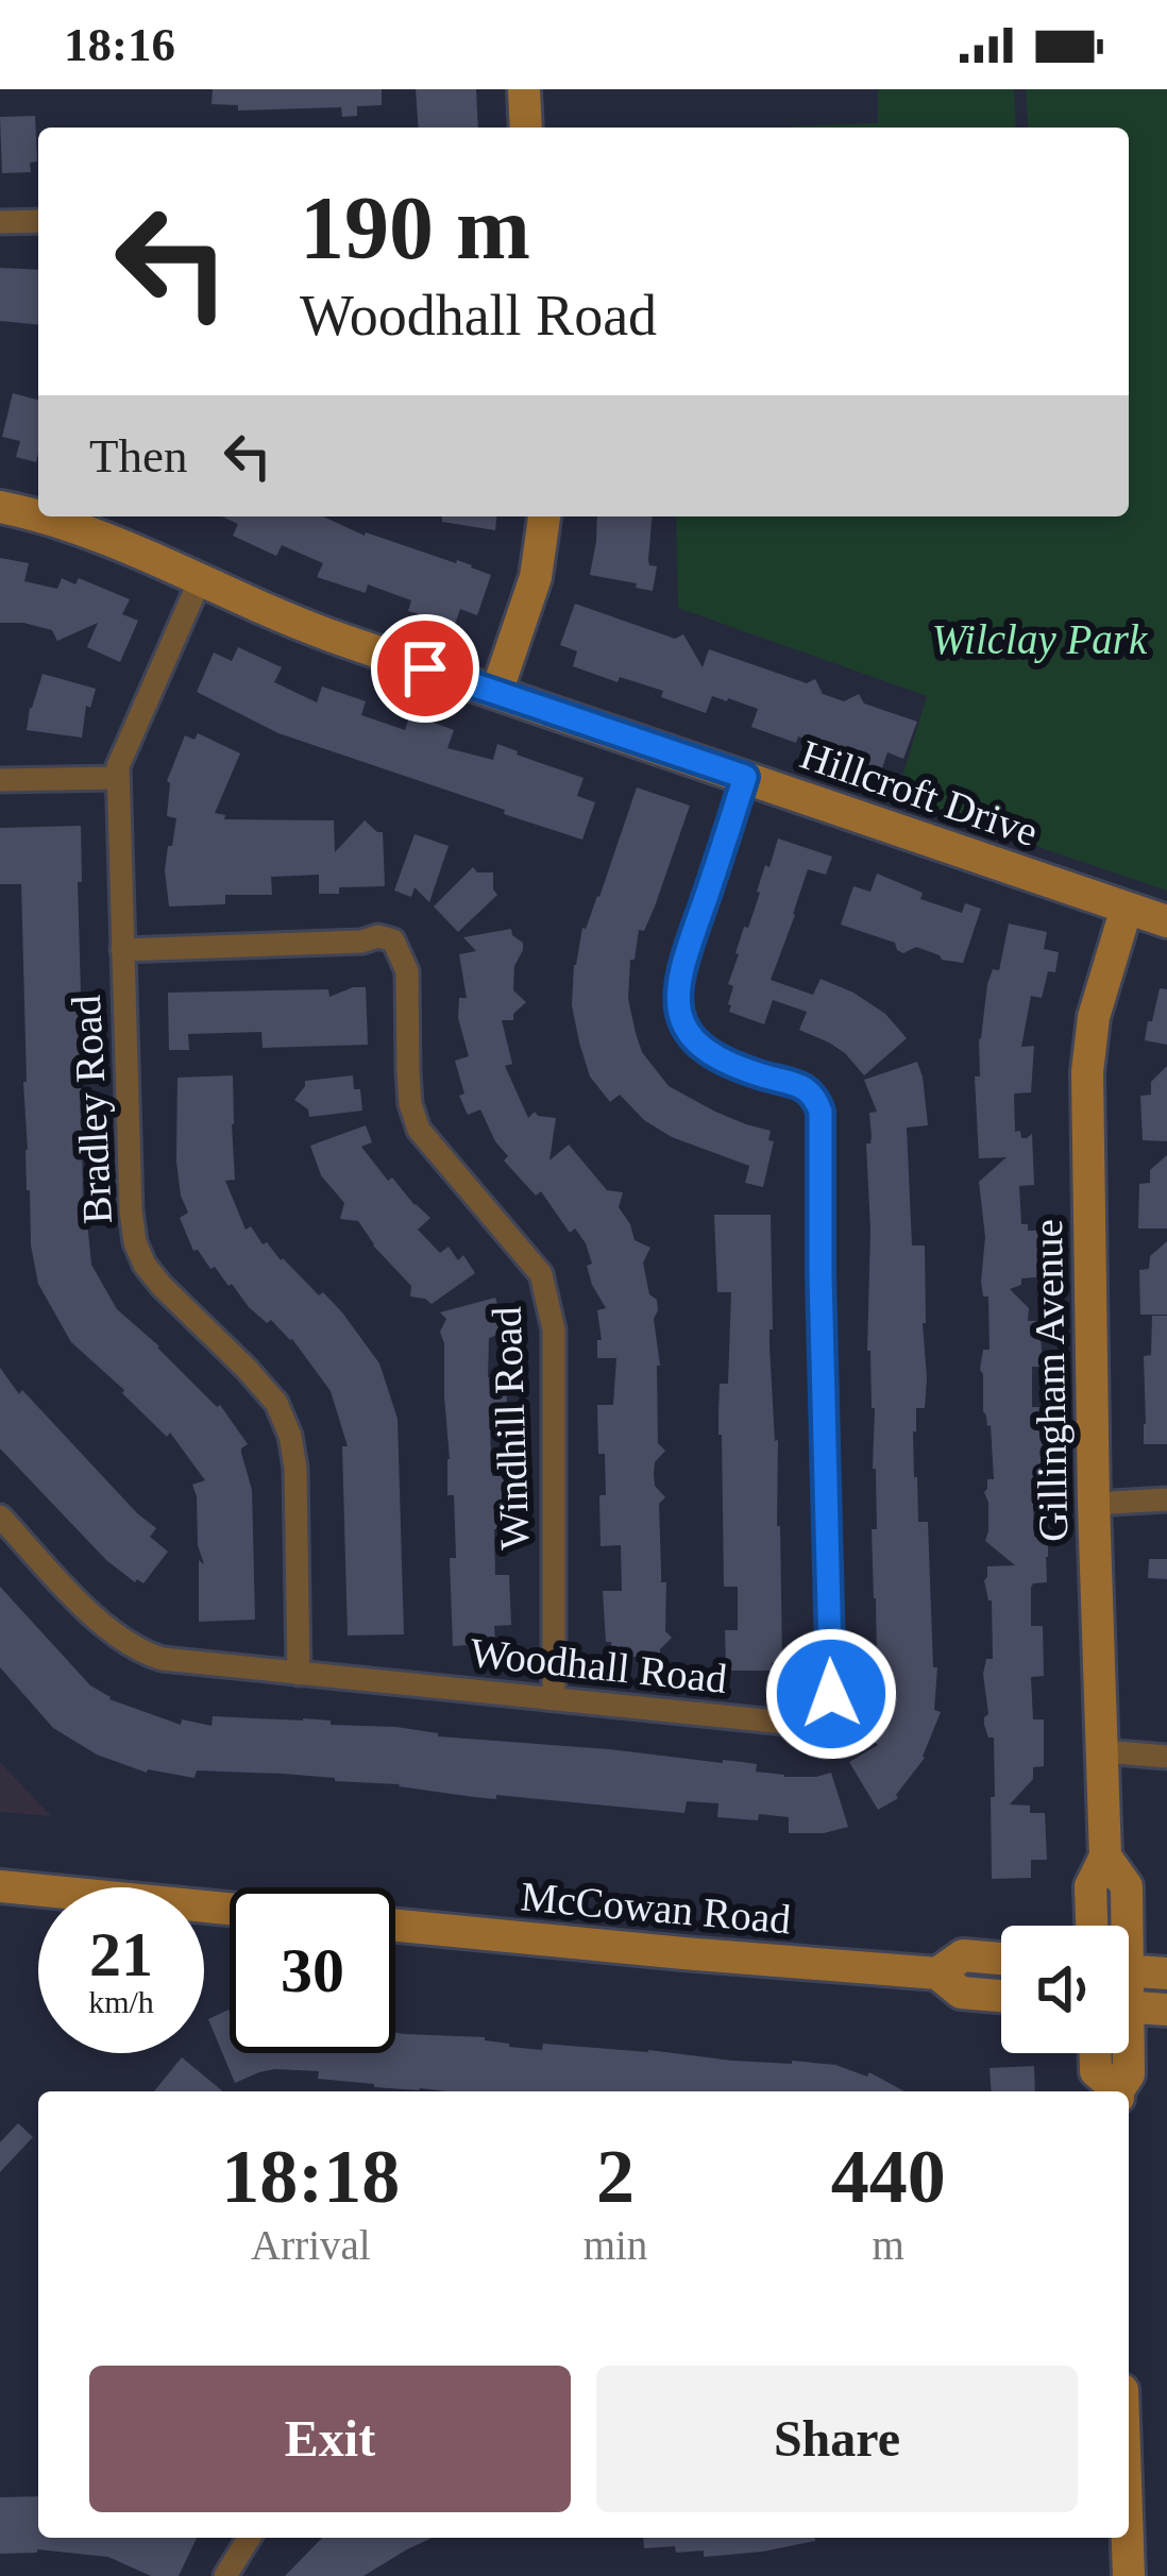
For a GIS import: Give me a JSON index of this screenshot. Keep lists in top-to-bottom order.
{
  "streets": {
    "street": [
      "Hillcroft Drive",
      "Bradley Road",
      "Gillingham Avenue",
      "Windhill Road",
      "Woodhall Road",
      "McCowan Road"
    ]
  },
  "crossings": [
    ["Hillcroft Drive", "Bradley Road"],
    ["Hillcroft Drive", "Gillingham Avenue"],
    ["Hillcroft Drive", "Woodhall Road"],
    ["Bradley Road", "Windhill Road"],
    ["Bradley Road", "Woodhall Road"],
    ["Windhill Road", "Woodhall Road"]
  ],
  "parks": ["Wilclay Park"],
  "page": {
    "status": "18:16",
    "turn": ["190 m", "Woodhall Road"],
    "then": "Then",
    "speed": "21 km/h",
    "limit": "30",
    "eta": [
      "18:18",
      "Arrival",
      "2",
      "min",
      "440",
      "m"
    ],
    "buttons": ["Exit", "Share"]
  }
}
